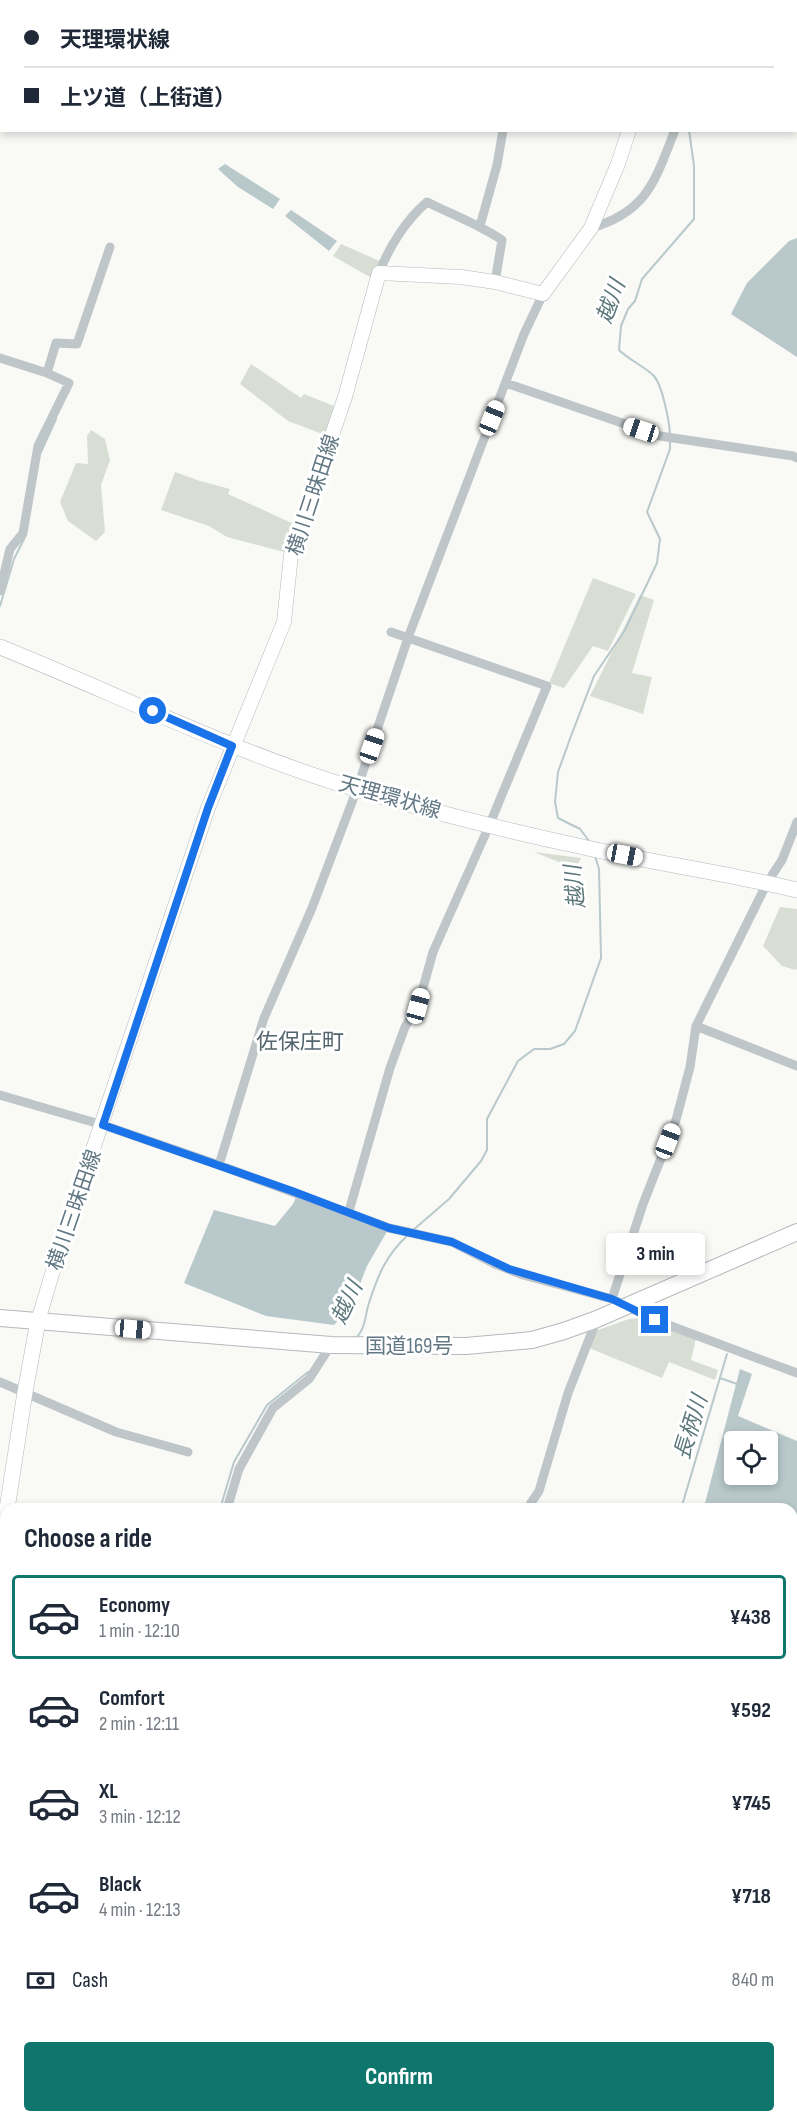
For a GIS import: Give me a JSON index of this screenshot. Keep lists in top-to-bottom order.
{
  "streets": {
    "highway": ["国道169号"],
    "main road": ["横川三昧田線", "天理環状線"]
  },
  "crossings": [
    ["横川三昧田線", "天理環状線"],
    ["横川三昧田線", "国道169号"]
  ],
  "districts": ["佐保庄町"],
  "water": ["越川", "長柄川"],
  "page": {
    "banner": ["天理環状線", "上ツ道（上街道）"],
    "bubble": "3 min",
    "heading": "Choose a ride",
    "list": [
      {
        "name": "Economy",
        "note": "1 min · 12:10",
        "value": "¥438"
      },
      {
        "name": "Comfort",
        "note": "2 min · 12:11",
        "value": "¥592"
      },
      {
        "name": "XL",
        "note": "3 min · 12:12",
        "value": "¥745"
      },
      {
        "name": "Black",
        "note": "4 min · 12:13",
        "value": "¥718"
      }
    ],
    "pay": ["Cash", "840 m"],
    "buttons": "Confirm"
  }
}
